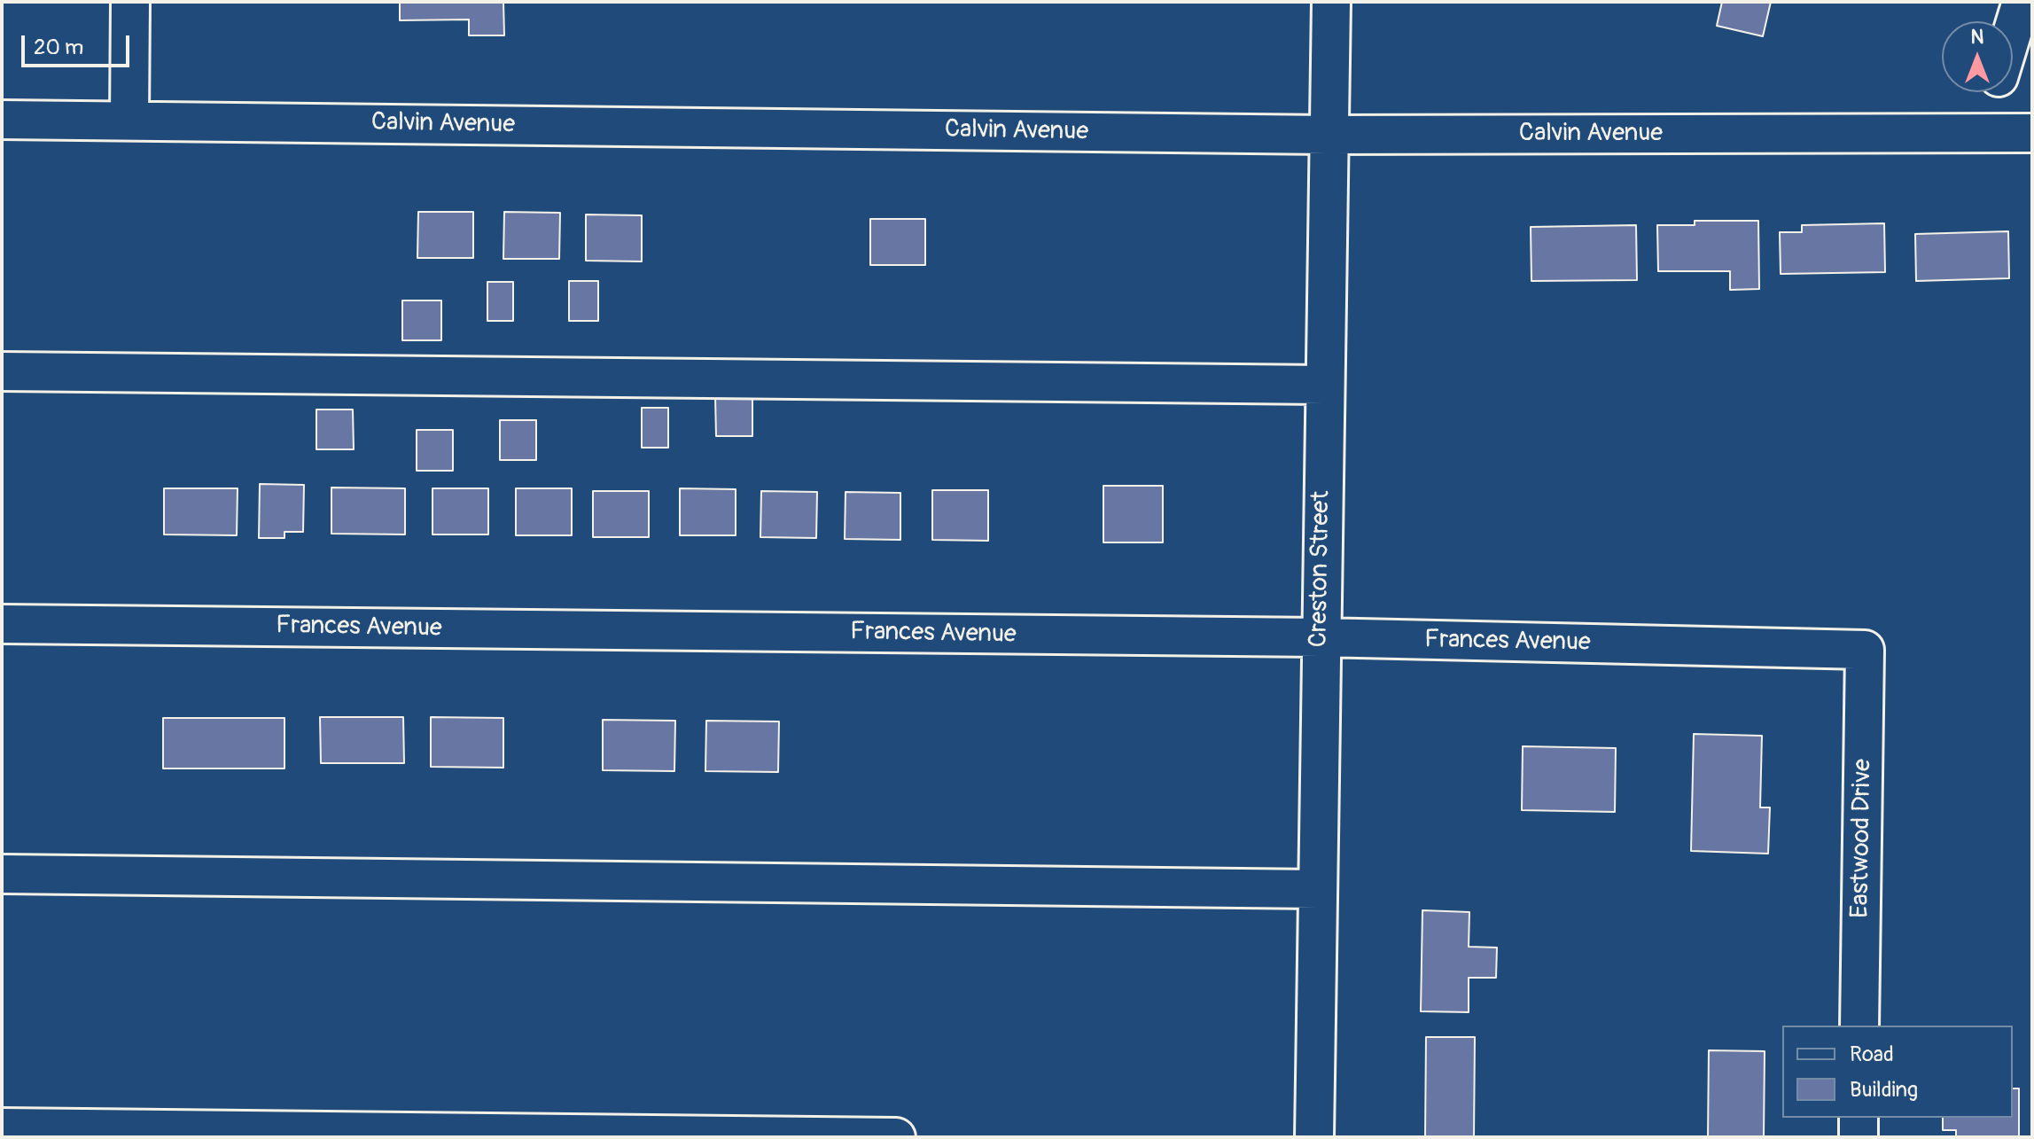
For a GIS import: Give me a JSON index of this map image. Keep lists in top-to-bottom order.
{
  "streets": {
    "street": [
      "Calvin Avenue",
      "Creston Street",
      "Frances Avenue",
      "Eastwood Drive"
    ]
  },
  "crossings": [
    ["Calvin Avenue", "Creston Street"],
    ["Creston Street", "Frances Avenue"],
    ["Frances Avenue", "Eastwood Drive"]
  ],
  "legend": ["Road", "Building"],
  "scale_bar": "20 m",
  "north": "top"
}
